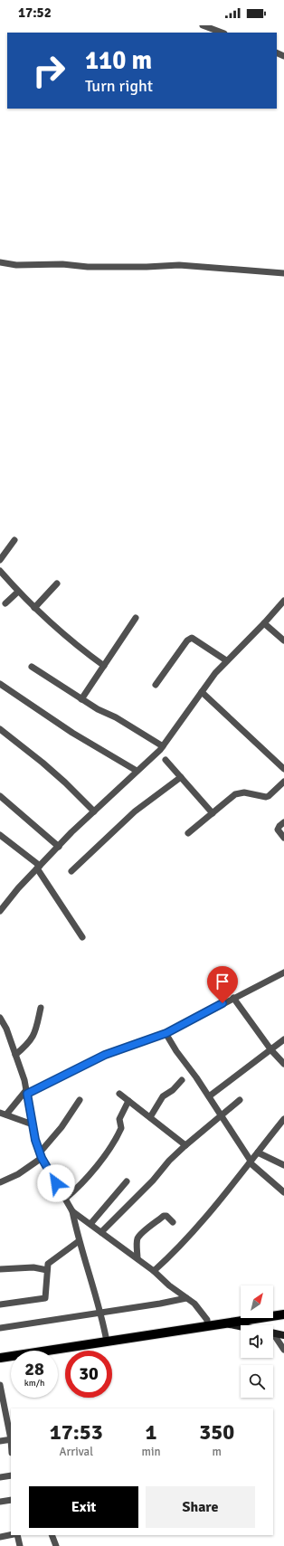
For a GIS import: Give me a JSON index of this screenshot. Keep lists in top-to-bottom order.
{
  "north": "top right",
  "page": {
    "status": "17:52",
    "turn": ["110 m", "Turn right"],
    "speed": "28 km/h",
    "limit": "30",
    "eta": [
      "17:53",
      "Arrival",
      "1",
      "min",
      "350",
      "m"
    ],
    "buttons": ["Exit", "Share"]
  }
}
